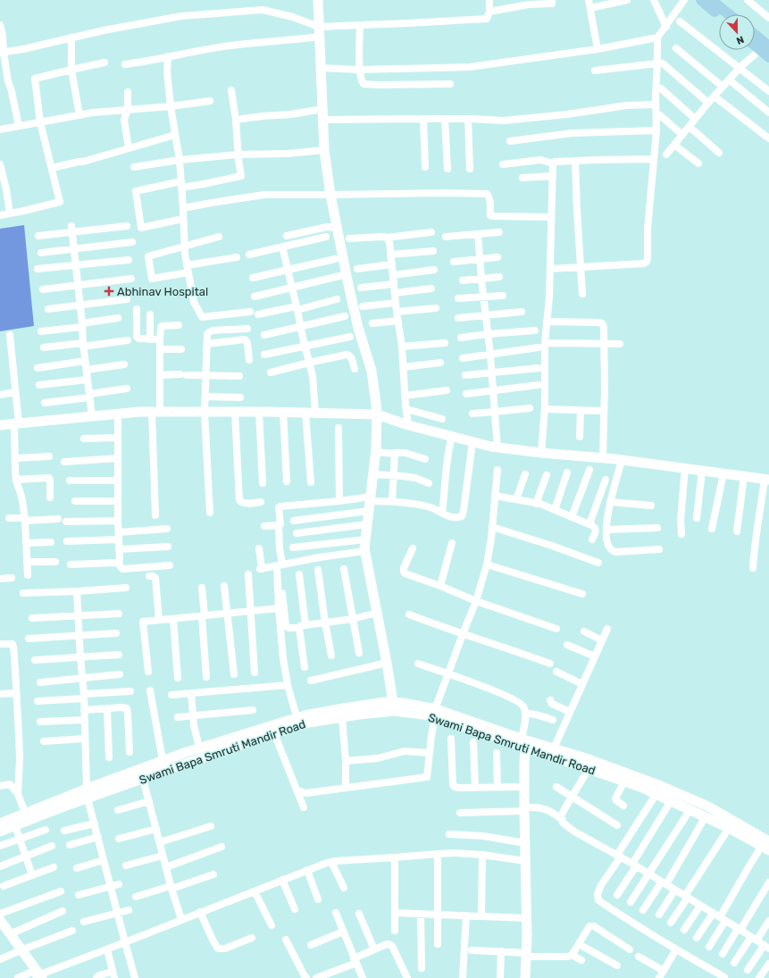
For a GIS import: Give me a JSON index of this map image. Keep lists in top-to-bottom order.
{
  "streets": {
    "street": ["Swami Bapa Smruti Mandir Road"]
  },
  "places": {
    "health": ["Abhinav Hospital"]
  },
  "north": "bottom"
}
